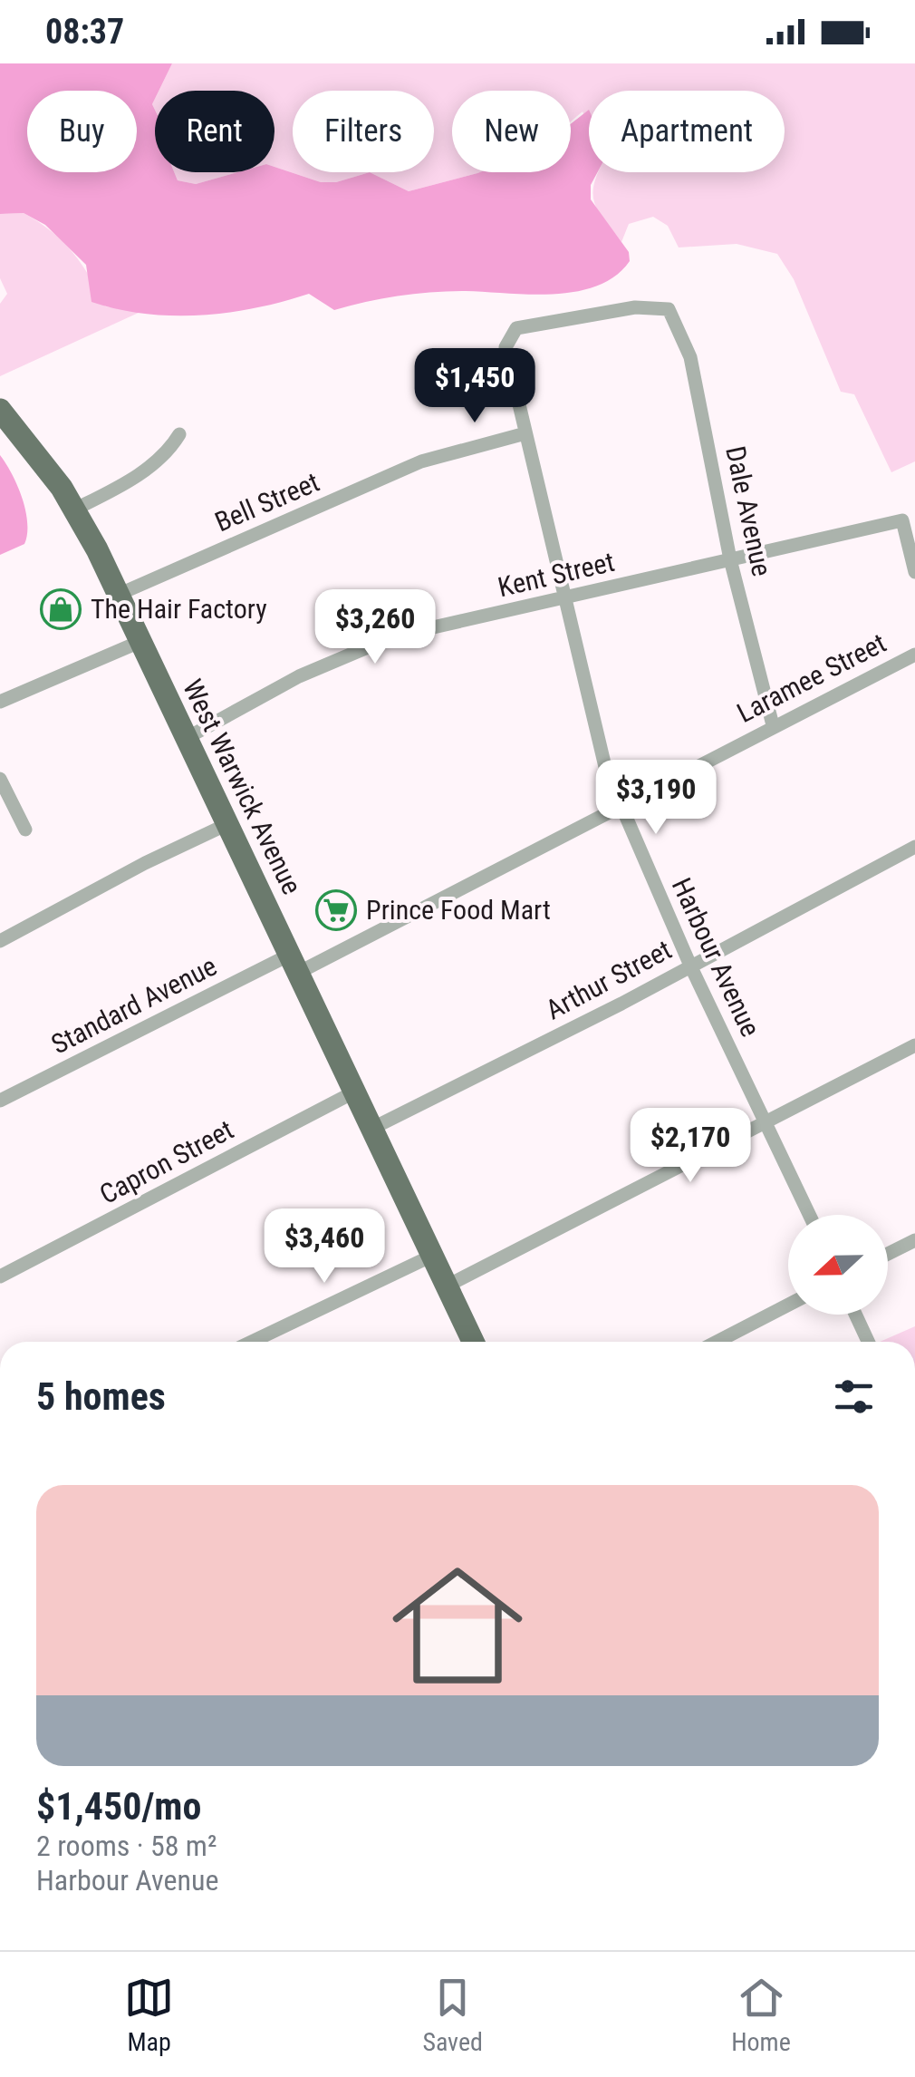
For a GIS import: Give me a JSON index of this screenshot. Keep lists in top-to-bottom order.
{
  "streets": {
    "main road": ["West Warwick Avenue"],
    "street": [
      "Bell Street",
      "Dale Avenue",
      "Kent Street",
      "Laramee Street",
      "Harbour Avenue",
      "Arthur Street",
      "Standard Avenue",
      "Capron Street"
    ]
  },
  "crossings": [
    ["Bell Street", "West Warwick Avenue"],
    ["Bell Street", "Harbour Avenue"],
    ["Dale Avenue", "Kent Street"],
    ["Dale Avenue", "Laramee Street"],
    ["Dale Avenue", "Harbour Avenue"],
    ["Kent Street", "West Warwick Avenue"],
    ["Kent Street", "Harbour Avenue"],
    ["Laramee Street", "West Warwick Avenue"],
    ["Laramee Street", "Harbour Avenue"],
    ["Laramee Street", "Standard Avenue"],
    ["West Warwick Avenue", "Arthur Street"],
    ["West Warwick Avenue", "Standard Avenue"],
    ["West Warwick Avenue", "Capron Street"],
    ["Harbour Avenue", "Arthur Street"]
  ],
  "places": {
    "shop": ["The Hair Factory"],
    "supermarket": ["Prince Food Mart"]
  },
  "north": "left",
  "page": {
    "status": "08:37",
    "chip": [
      "Buy",
      "Rent",
      "Filters",
      "New",
      "Apartment"
    ],
    "price": [
      "$1,450",
      "$3,260",
      "$3,190",
      "$2,170",
      "$3,460"
    ],
    "heading": "5 homes",
    "list": [
      {
        "name": "$1,450/mo",
        "note": "2 rooms · 58 m² · Harbour Avenue"
      }
    ],
    "tabs": ["Map", "Saved", "Home"]
  }
}
